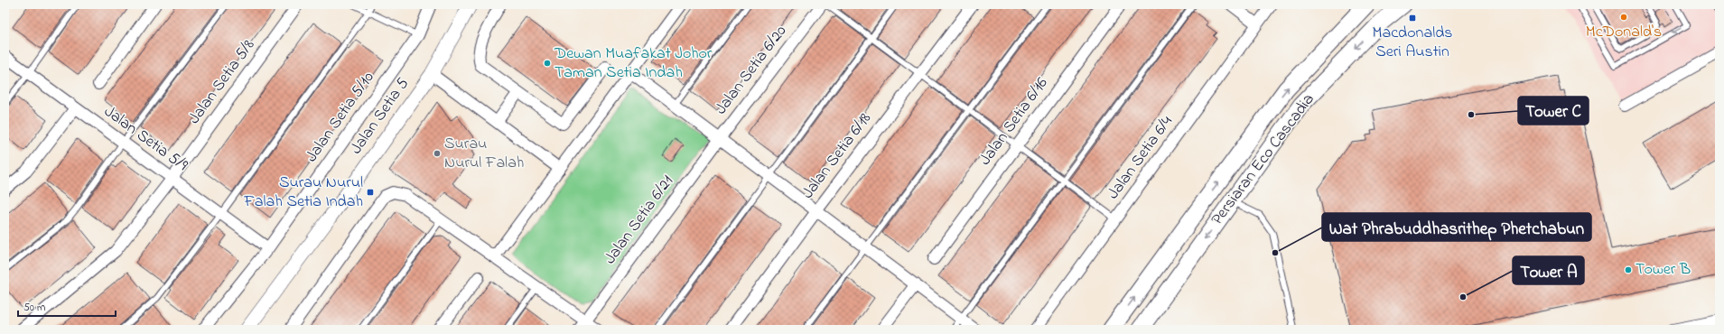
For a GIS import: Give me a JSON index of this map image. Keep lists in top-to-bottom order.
{
  "streets": {
    "main road": ["Persiaran Eco Cascadia"],
    "street": [
      "Jalan Setia 6/20",
      "Jalan Setia 5/8",
      "Jalan Setia 5",
      "Jalan Setia 5/10",
      "Jalan Setia 6/16",
      "Jalan Setia 5/9",
      "Jalan Setia 6/18",
      "Jalan Setia 6/4",
      "Jalan Setia 6/21"
    ]
  },
  "crossings": [
    ["Jalan Setia 6/20", "Jalan Setia 6/21"],
    ["Jalan Setia 5/8", "Jalan Setia 5/9"],
    ["Jalan Setia 5/10", "Jalan Setia 5/9"]
  ],
  "places": {
    "other": [
      "McDonald's",
      "Dewan Muafakat Johor Taman Setia Indah",
      "Tower C",
      "Surau Nurul Falah",
      "Wat Phrabuddhasrithep Phetchabun",
      "Tower B",
      "Tower A"
    ],
    "transit": ["Macdonalds Seri Austin", "Surau Nurul Falah Setia Indah"]
  },
  "scale_bar": "50 m"
}
